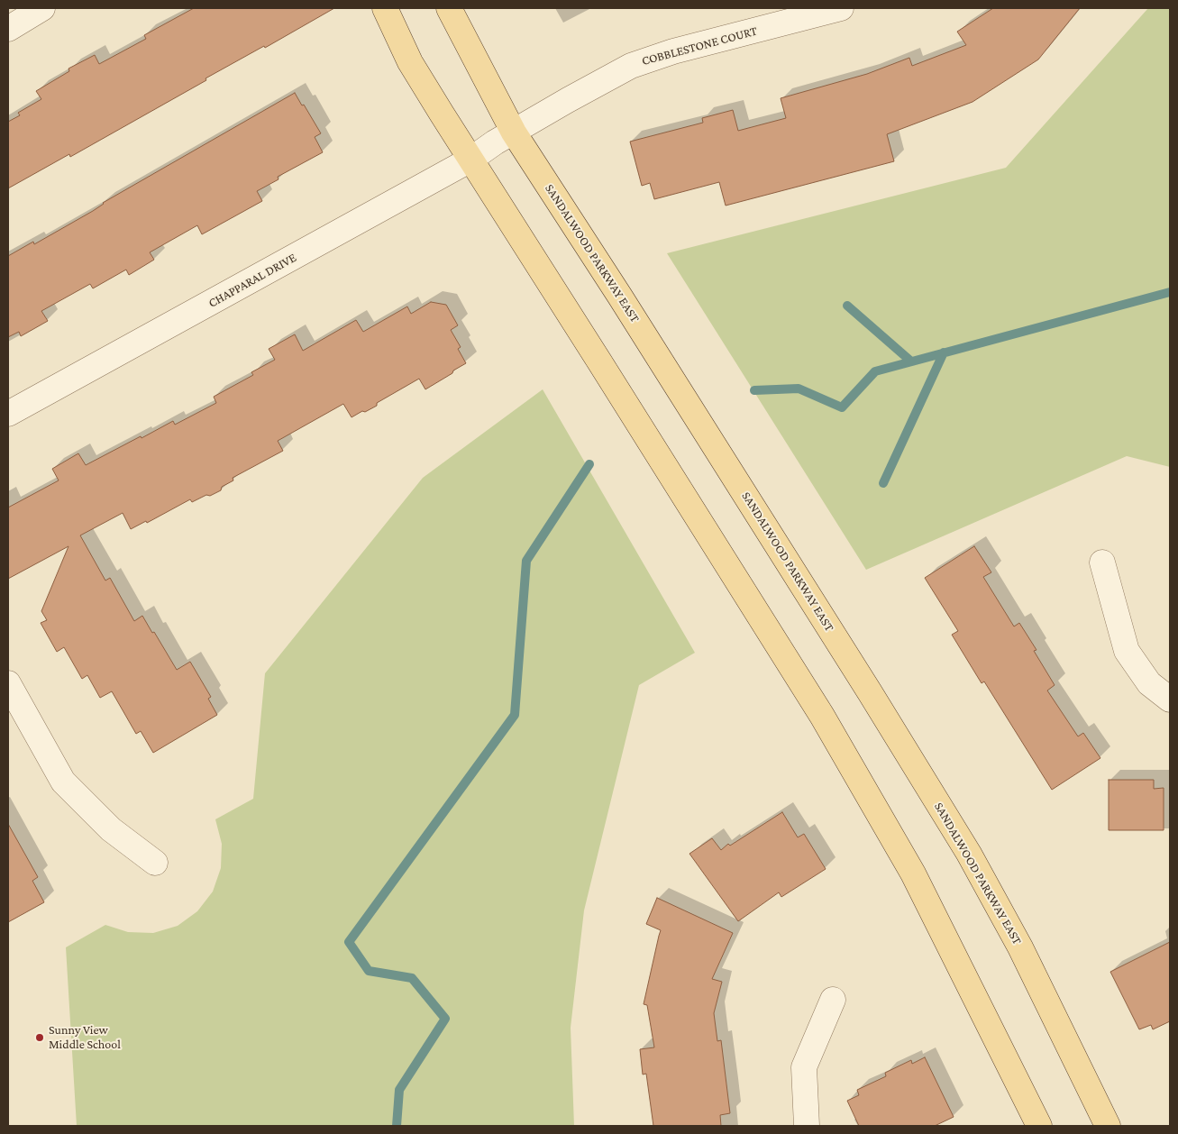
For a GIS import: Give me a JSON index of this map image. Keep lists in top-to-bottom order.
{
  "streets": {
    "main road": ["SANDALWOOD PARKWAY EAST"],
    "street": ["COBBLESTONE COURT", "CHAPPARAL DRIVE"]
  },
  "crossings": [
    ["COBBLESTONE COURT", "SANDALWOOD PARKWAY EAST"],
    ["COBBLESTONE COURT", "CHAPPARAL DRIVE"],
    ["SANDALWOOD PARKWAY EAST", "CHAPPARAL DRIVE"]
  ],
  "places": ["Sunny View Middle School"]
}
